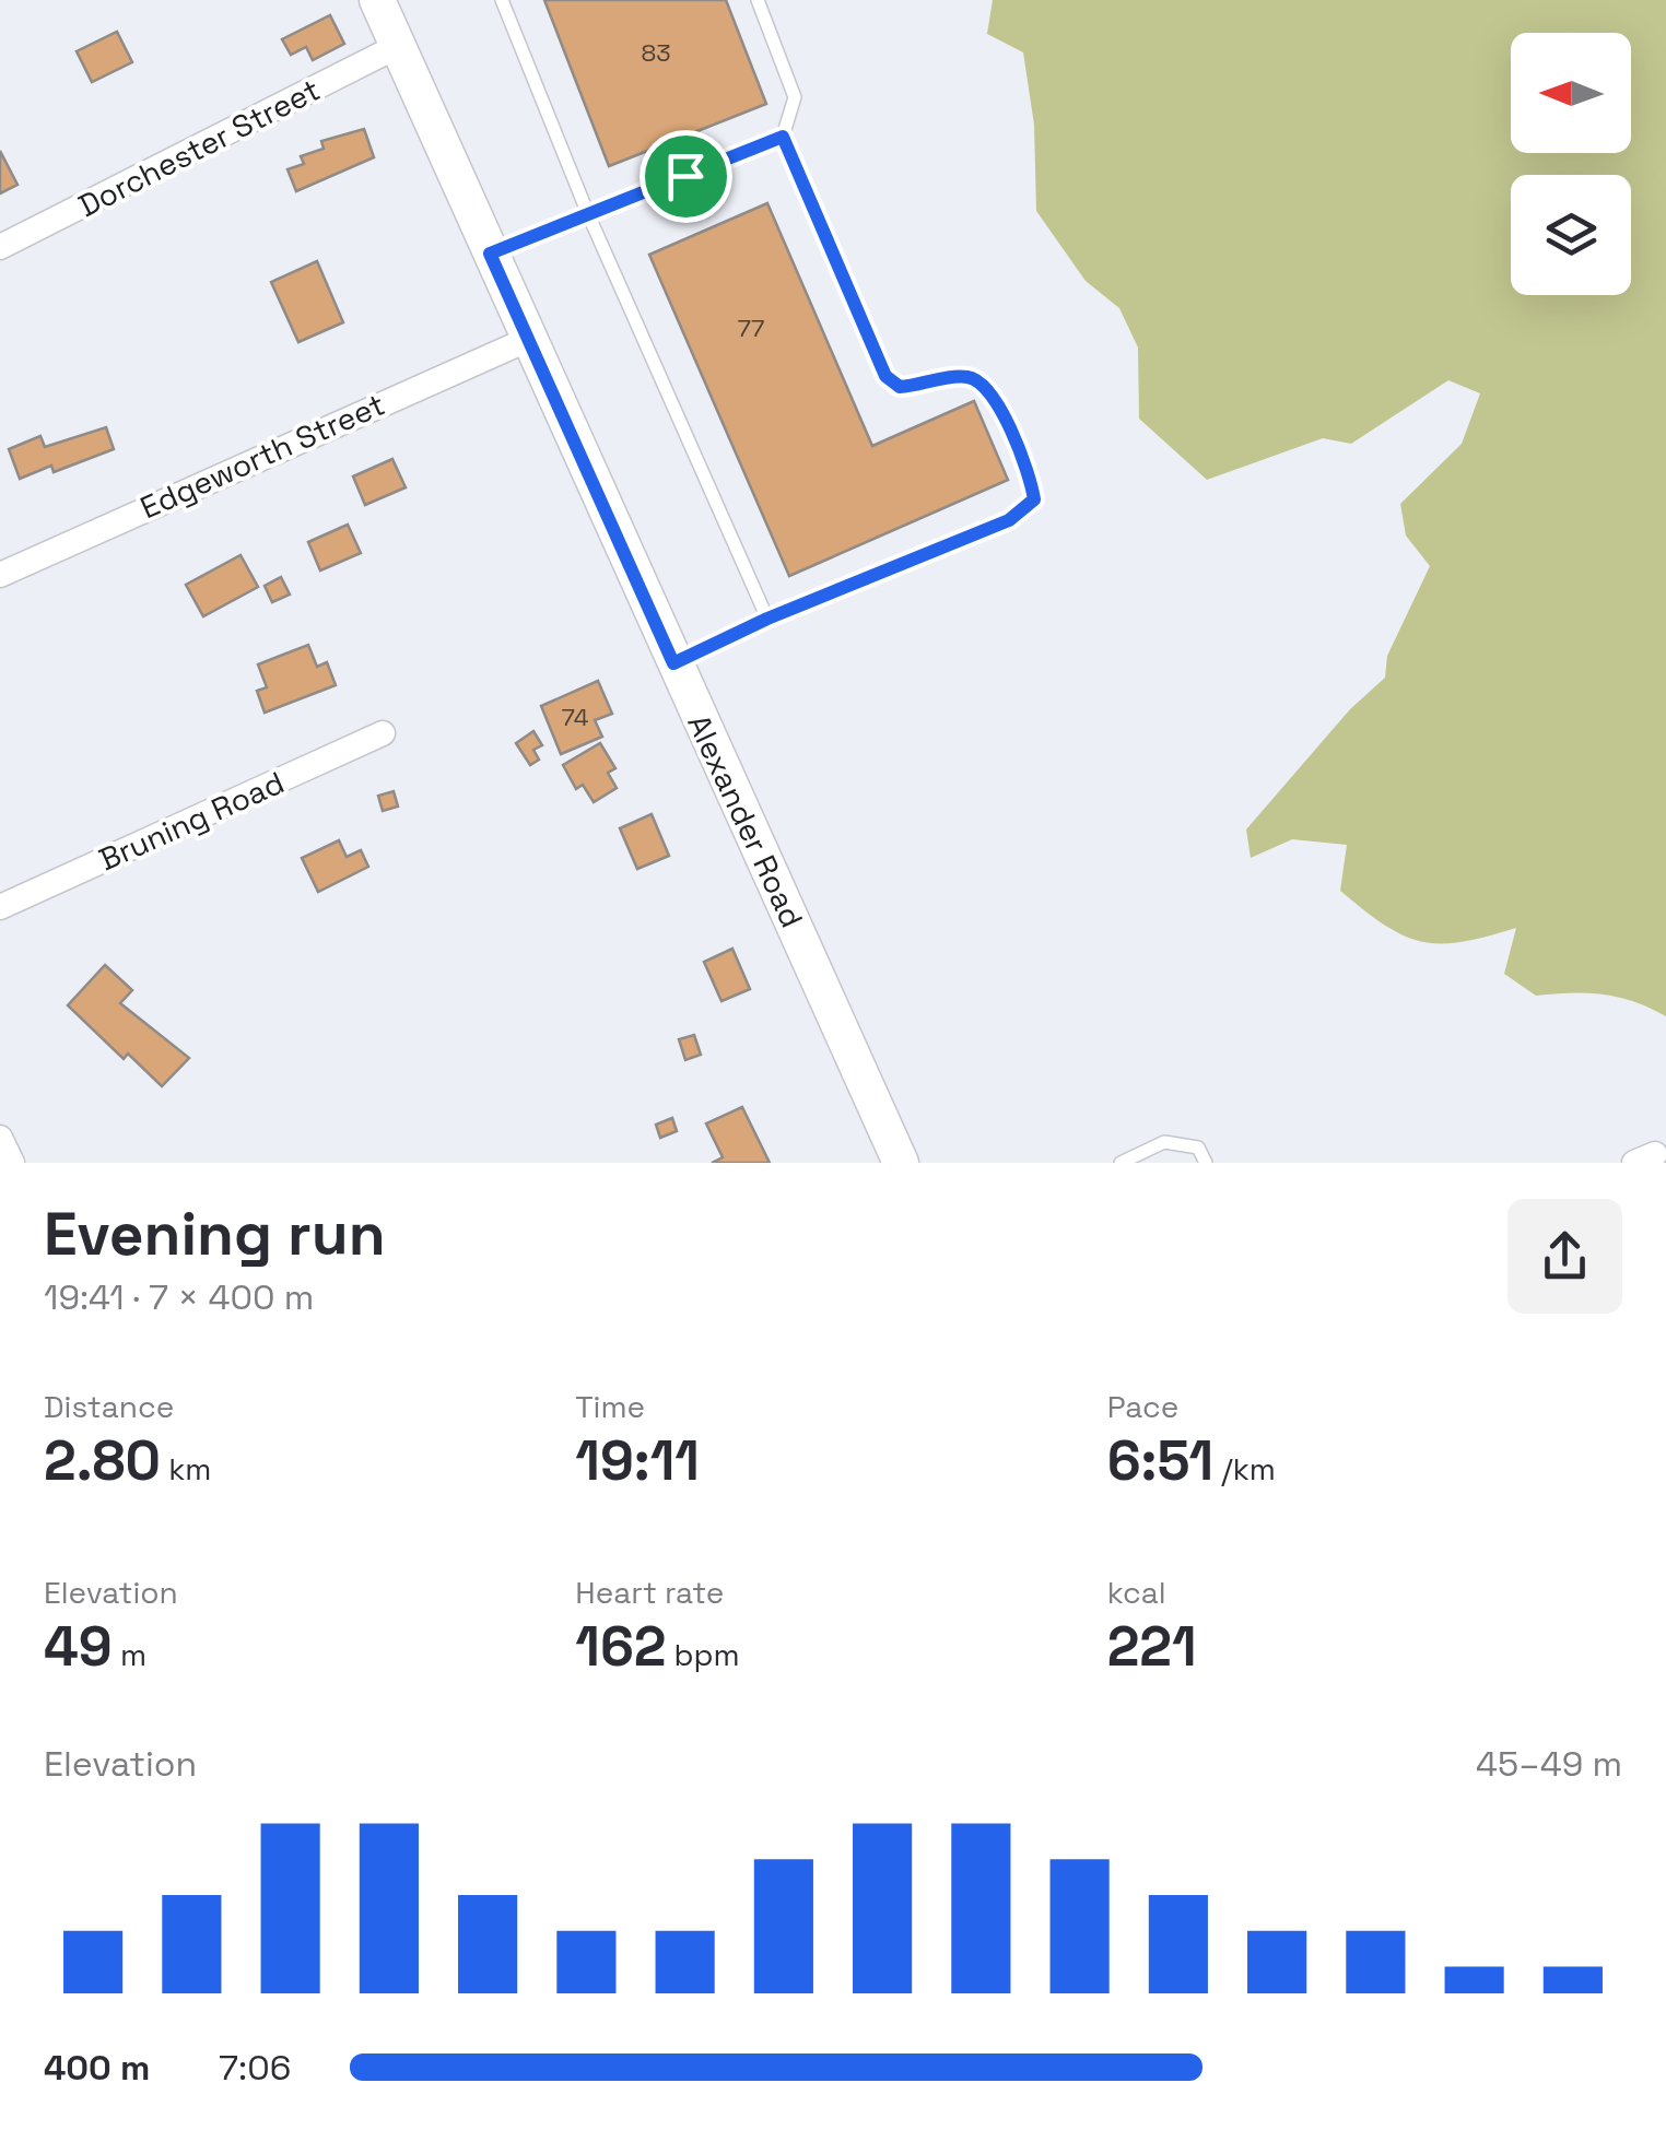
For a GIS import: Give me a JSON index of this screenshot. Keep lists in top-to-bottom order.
{
  "streets": {
    "street": [
      "Dorchester Street",
      "Edgeworth Street",
      "Bruning Road",
      "Alexander Road"
    ]
  },
  "crossings": [
    ["Dorchester Street", "Alexander Road"],
    ["Edgeworth Street", "Alexander Road"]
  ],
  "house_numbers": ["83", "77", "74"],
  "north": "left",
  "page": {
    "heading": ["Evening run", "19:41 · 7 × 400 m"],
    "stats": [
      ["Distance", "2.80 km"],
      ["Time", "19:11"],
      ["Pace", "6:51 /km"],
      ["Elevation", "49 m"],
      ["Heart rate", "162 bpm"],
      ["kcal", "221"]
    ],
    "chart": ["Elevation", "45–49 m"],
    "list": [
      {
        "name": "400 m",
        "note": "7:06"
      }
    ]
  }
}
